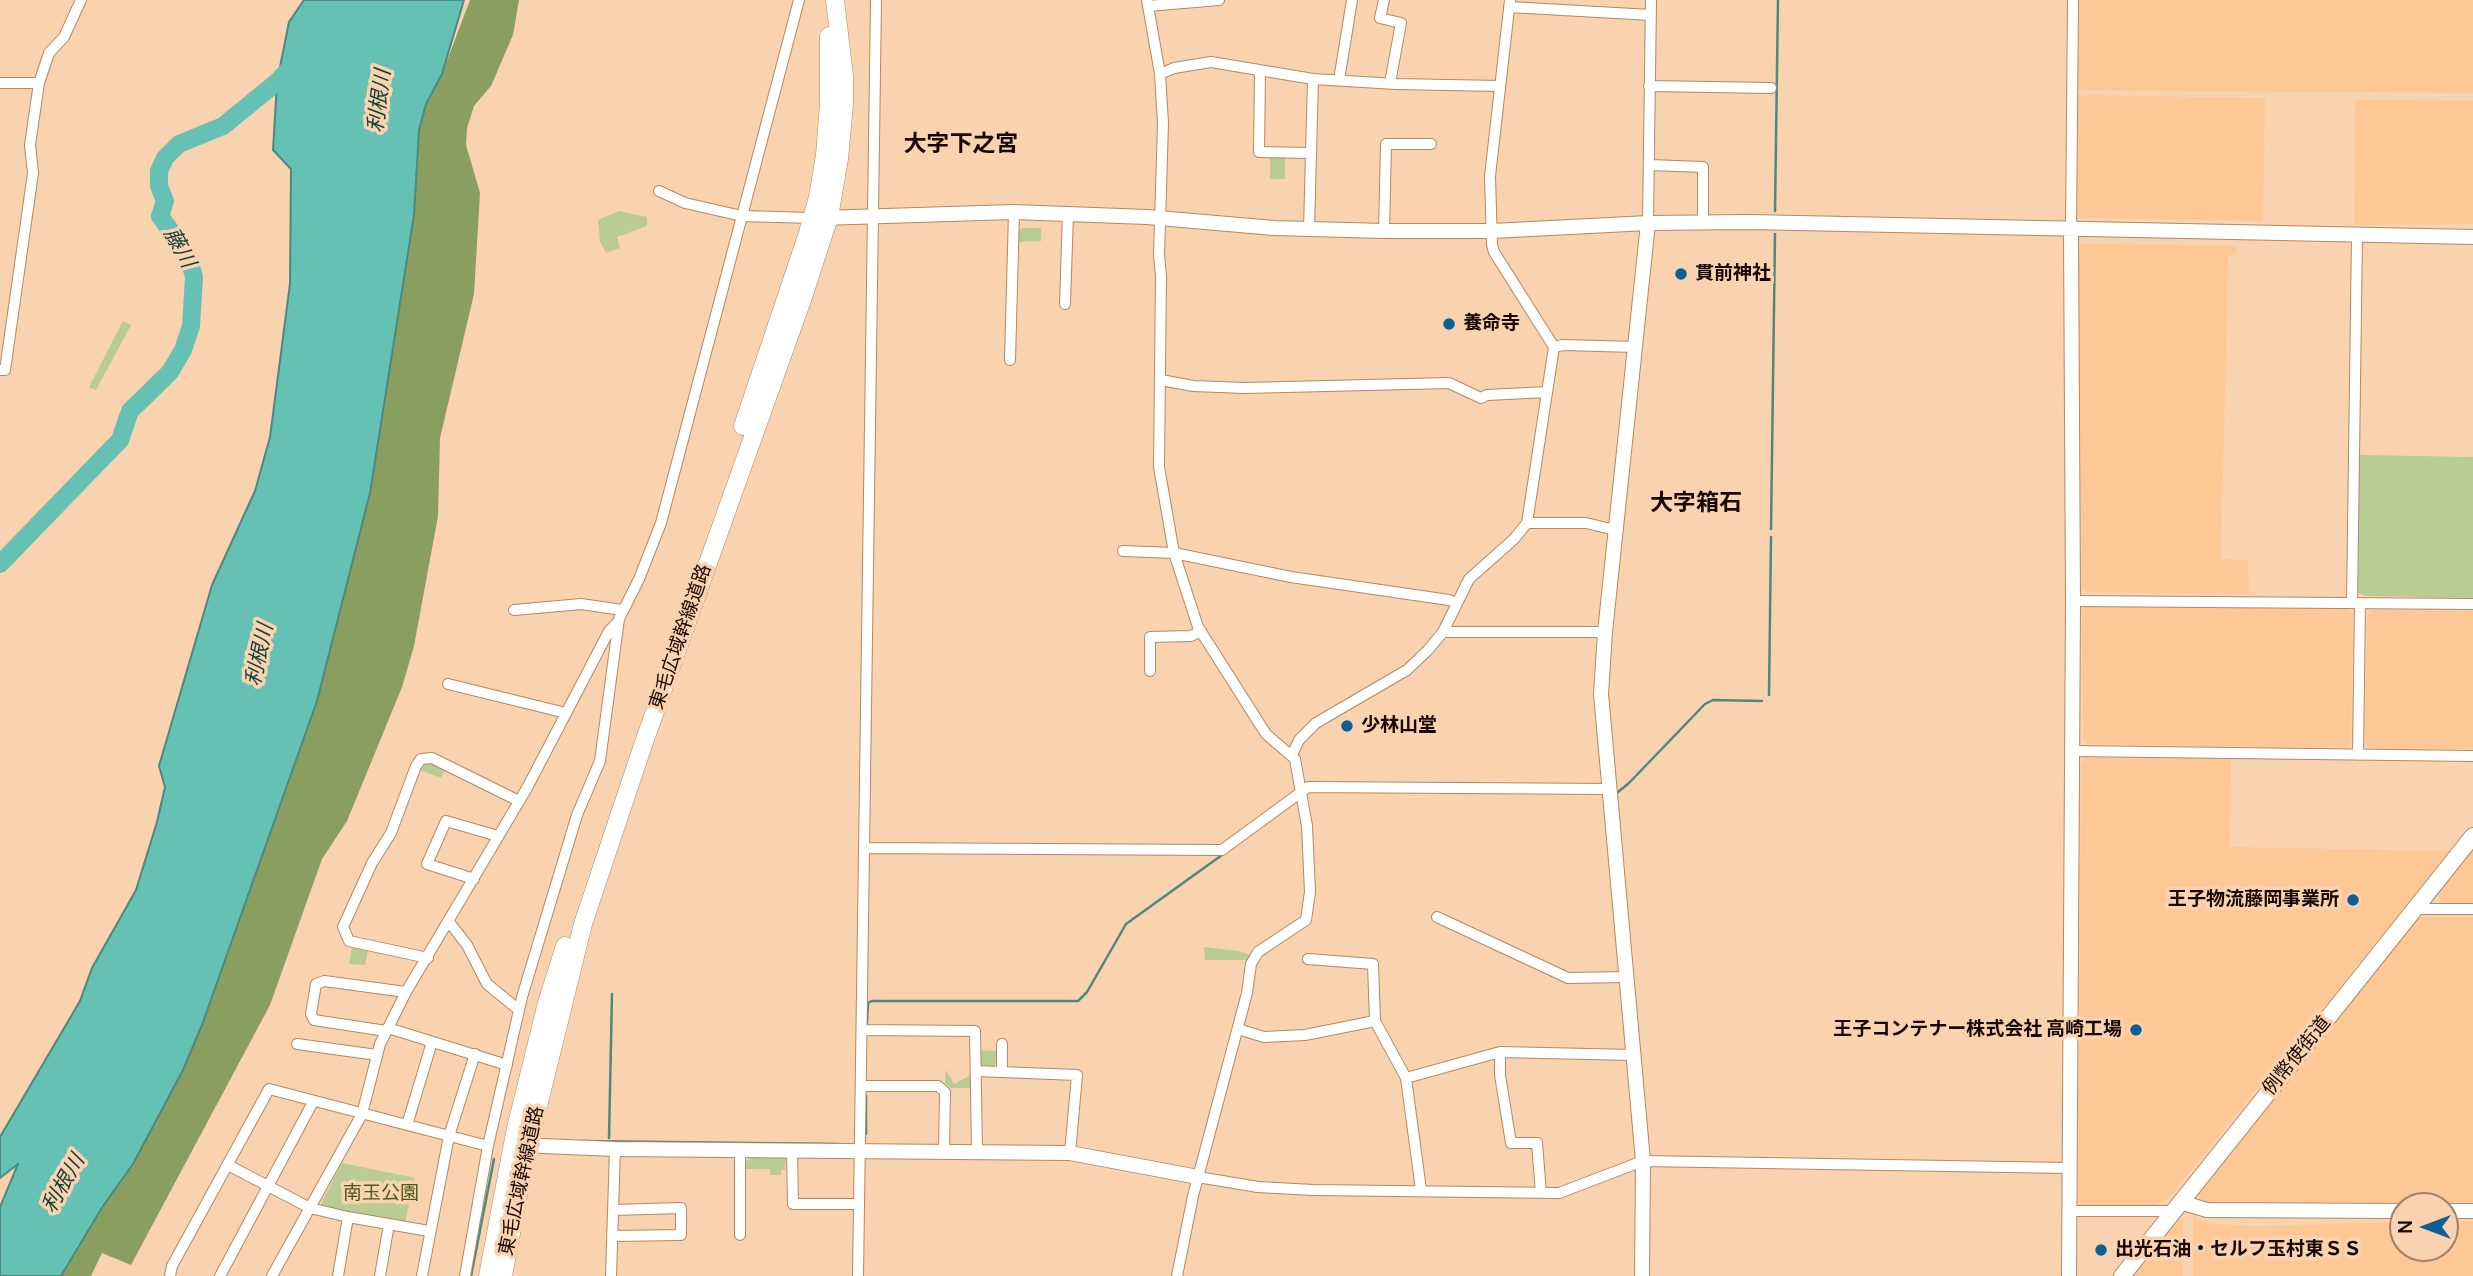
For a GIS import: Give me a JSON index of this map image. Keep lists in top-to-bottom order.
{
  "streets": {
    "highway": ["東毛広域幹線道路"],
    "main road": ["例幣使街道"]
  },
  "districts": ["大字下之宮", "大字箱石"],
  "water": ["利根川", "藤川"],
  "parks": ["南玉公園"],
  "places": [
    "貫前神社",
    "養命寺",
    "少林山堂",
    "王子物流藤岡事業所",
    "王子コンテナー株式会社 高崎工場",
    "出光石油・セルフ玉村東ＳＳ"
  ],
  "north": "left"
}
